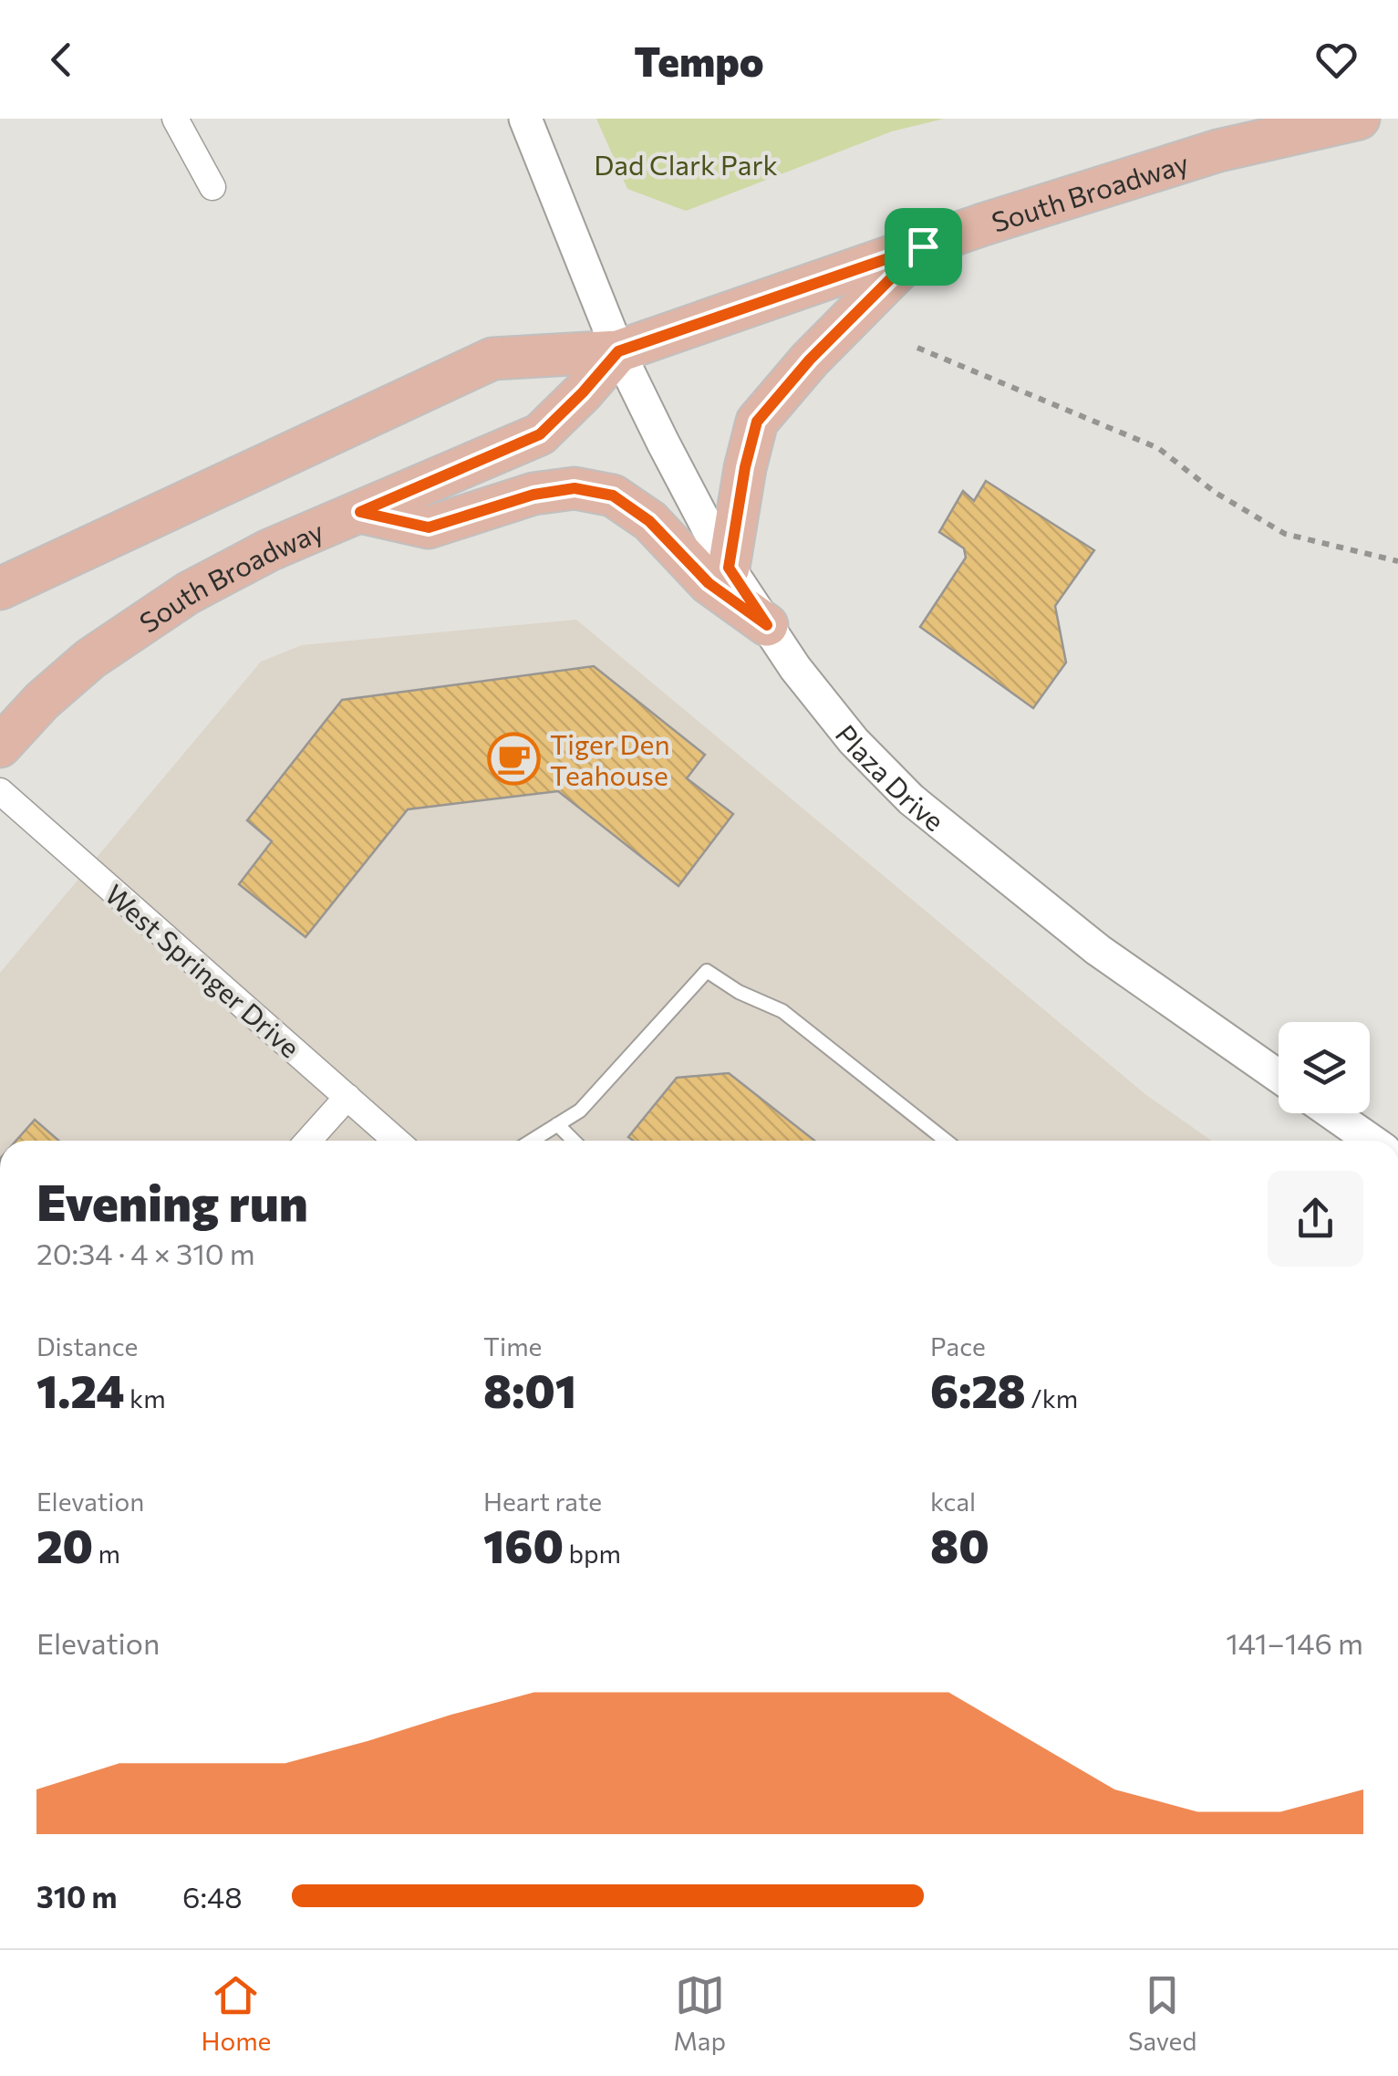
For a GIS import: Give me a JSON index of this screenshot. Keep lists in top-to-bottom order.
{
  "streets": {
    "main road": ["South Broadway"],
    "street": ["Plaza Drive", "West Springer Drive"]
  },
  "crossings": [
    ["South Broadway", "Plaza Drive"]
  ],
  "parks": ["Dad Clark Park"],
  "places": {
    "cafe": ["Tiger Den Teahouse"]
  },
  "page": {
    "header": "Tempo",
    "heading": ["Evening run", "20:34 · 4 × 310 m"],
    "stats": [
      ["Distance", "1.24 km"],
      ["Time", "8:01"],
      ["Pace", "6:28 /km"],
      ["Elevation", "20 m"],
      ["Heart rate", "160 bpm"],
      ["kcal", "80"]
    ],
    "chart": ["Elevation", "141–146 m"],
    "list": [
      {
        "name": "310 m",
        "note": "6:48"
      }
    ],
    "tabs": ["Home", "Map", "Saved"]
  }
}
